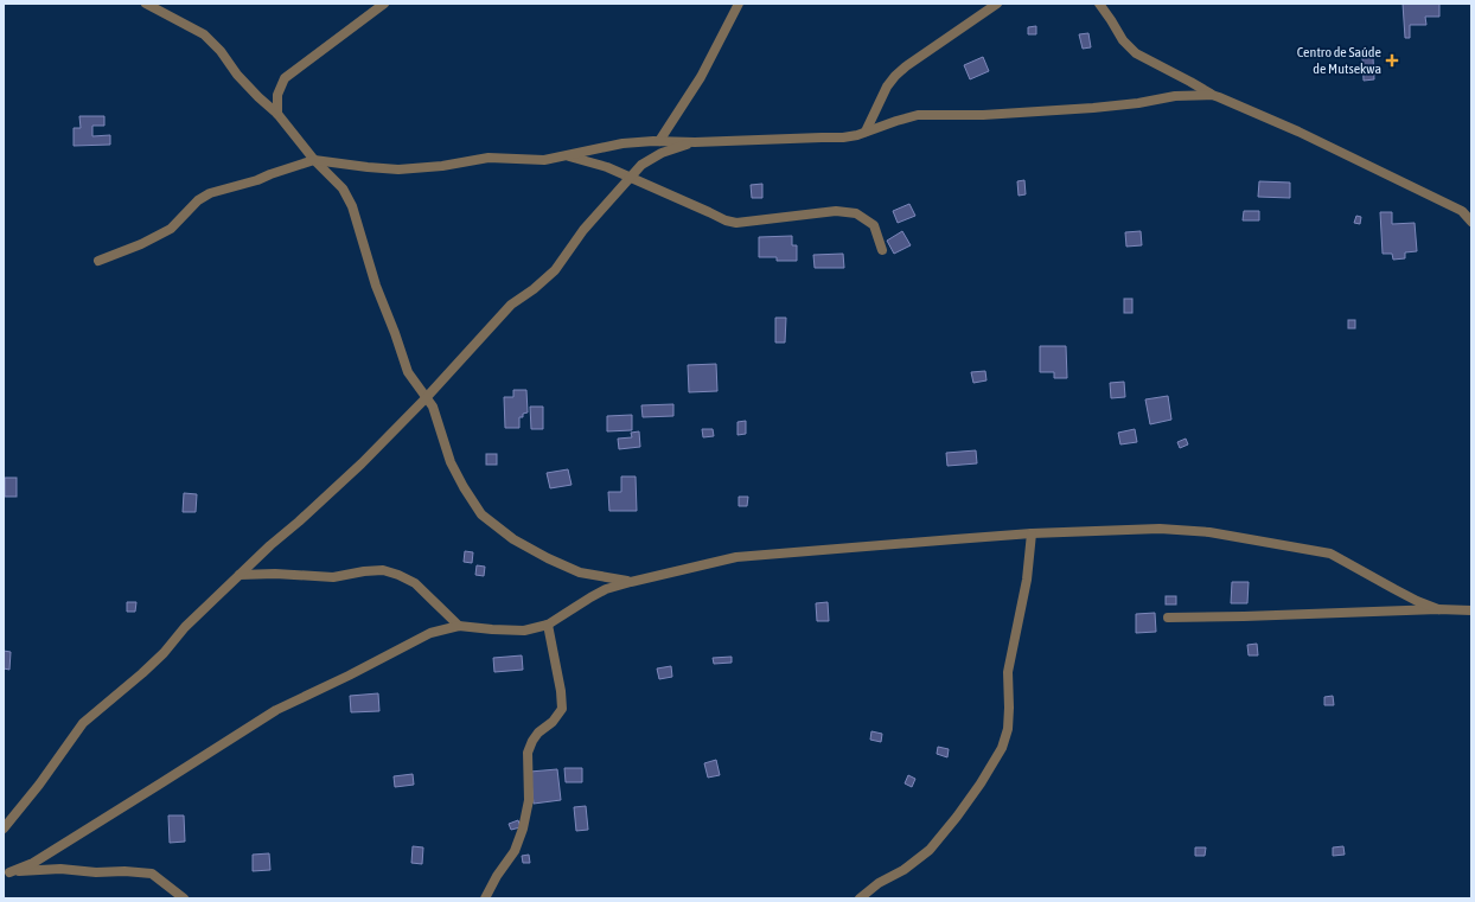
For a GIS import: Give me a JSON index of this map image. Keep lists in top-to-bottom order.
{
  "places": {
    "health": ["Centro de Saúde de Mutsekwa"]
  }
}
